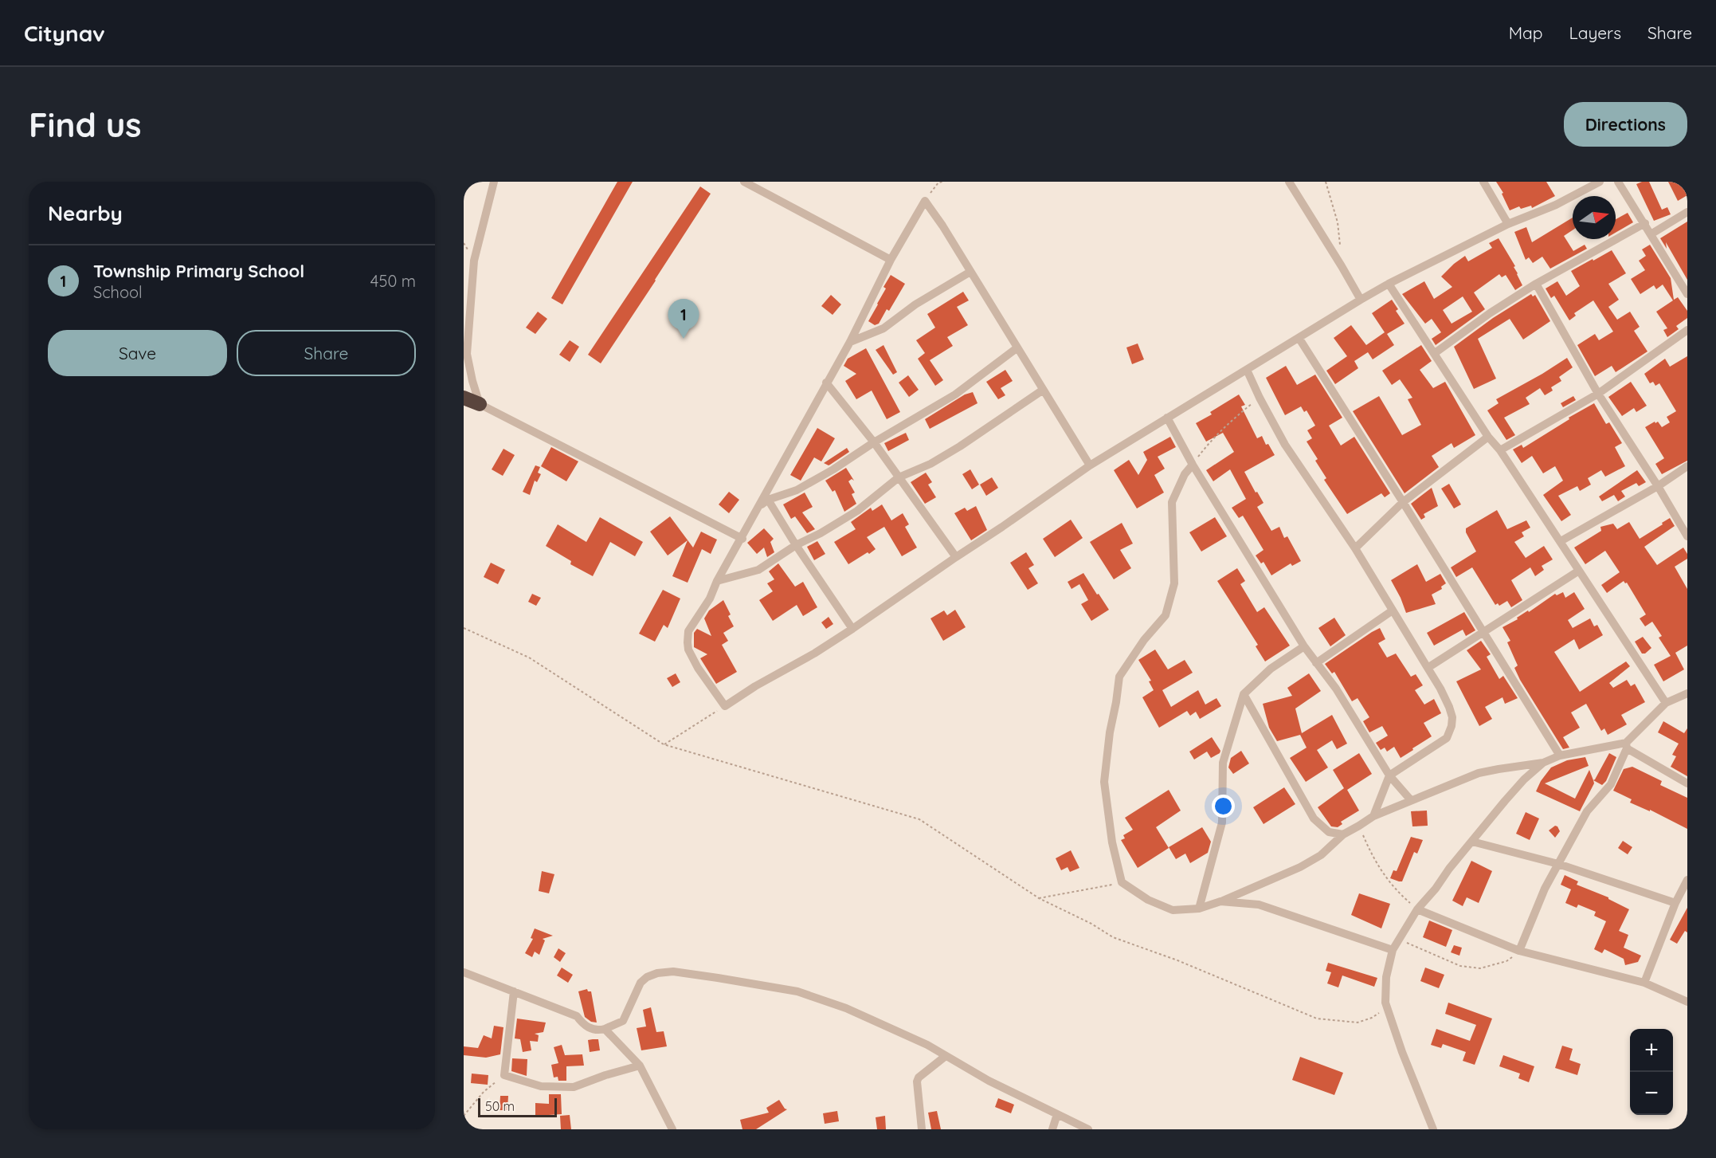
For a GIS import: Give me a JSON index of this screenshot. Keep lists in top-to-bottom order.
{
  "scale_bar": "50 m",
  "north": "right",
  "page": {
    "header": "Citynav",
    "nav": ["Map", "Layers", "Share"],
    "buttons": [
      "Directions",
      ["Save", "Share"]
    ],
    "title": "Find us",
    "heading": "Nearby",
    "list": [
      {
        "mark": "1",
        "name": "Township Primary School",
        "note": "School",
        "value": "450 m"
      }
    ],
    "pins": "1",
    "map_buttons": ["+", "−"],
    "scale": "50 m"
  }
}
